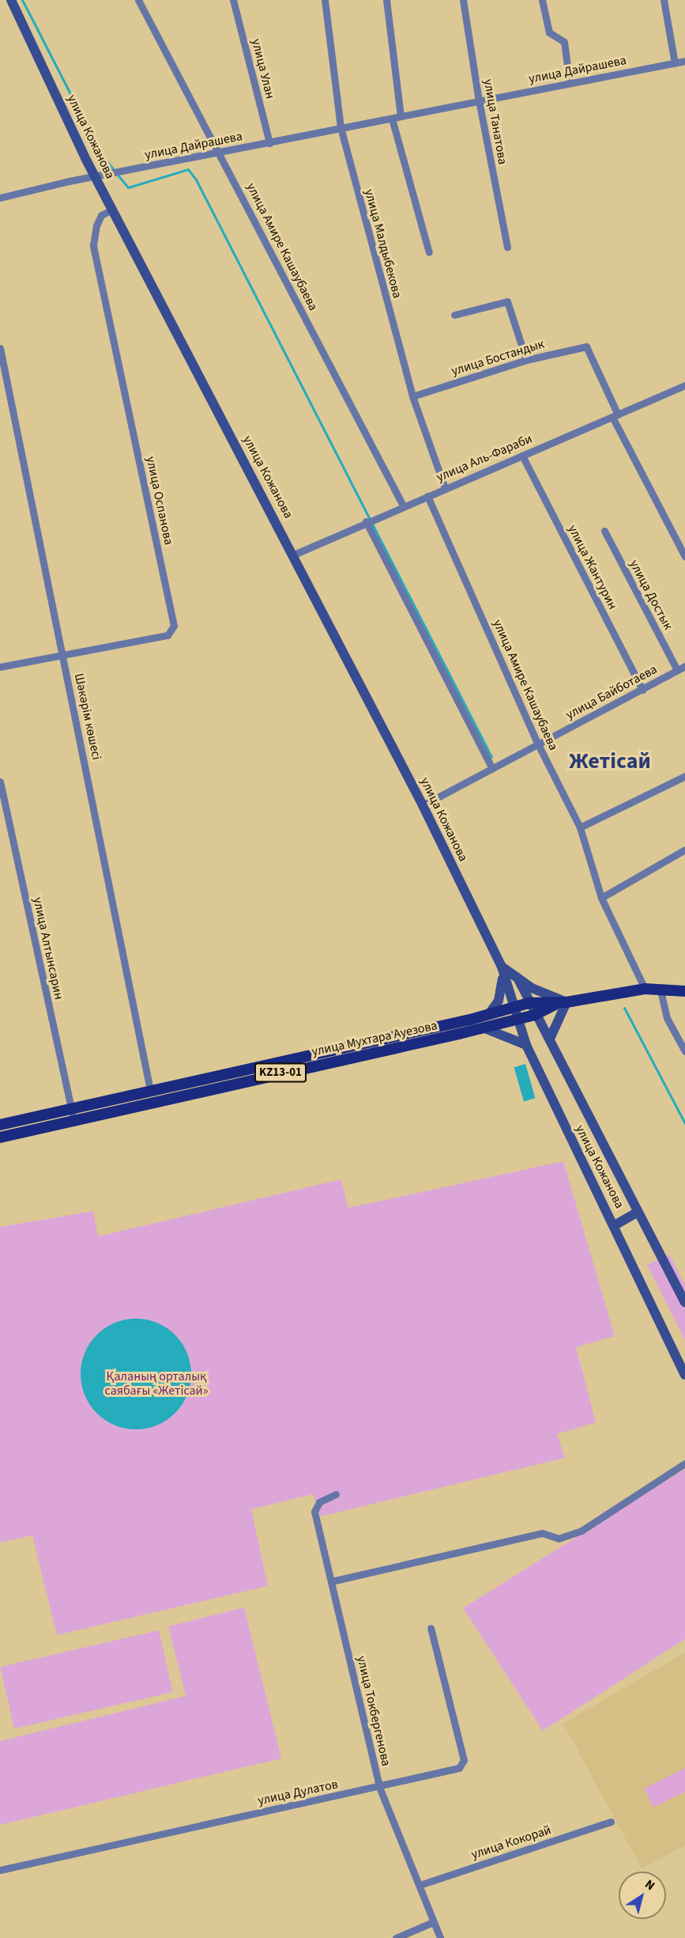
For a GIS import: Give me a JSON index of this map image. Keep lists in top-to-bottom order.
{
  "streets": {
    "main road": ["улица Кожанова", "улица Мухтара Ауезова", "KZ13-01"],
    "street": [
      "улица Улан",
      "улица Дайрашева",
      "улица Танатова",
      "улица Малдыбекова",
      "улица Амире Кашаубаева",
      "улица Бостандык",
      "улица Аль-Фараби",
      "улица Оспанова",
      "улица Жантурин",
      "улица Достык",
      "улица Байботаева",
      "Шәкәрім көшесі",
      "улица Алтынсарин",
      "улица Токбергенова",
      "улица Дулатов",
      "улица Кокорай"
    ]
  },
  "crossings": [
    ["улица Улан", "улица Дайрашева"],
    ["улица Дайрашева", "улица Танатова"],
    ["улица Дайрашева", "улица Кожанова"],
    ["улица Дайрашева", "улица Малдыбекова"],
    ["улица Дайрашева", "улица Амире Кашаубаева"],
    ["улица Кожанова", "улица Аль-Фараби"],
    ["улица Кожанова", "улица Оспанова"],
    ["улица Кожанова", "улица Байботаева"],
    ["улица Кожанова", "улица Мухтара Ауезова"],
    ["улица Малдыбекова", "улица Бостандык"],
    ["улица Малдыбекова", "улица Аль-Фараби"],
    ["улица Амире Кашаубаева", "улица Аль-Фараби"],
    ["улица Амире Кашаубаева", "улица Байботаева"],
    ["улица Амире Кашаубаева", "улица Мухтара Ауезова"],
    ["улица Бостандык", "улица Аль-Фараби"],
    ["улица Аль-Фараби", "улица Жантурин"],
    ["улица Оспанова", "Шәкәрім көшесі"],
    ["улица Жантурин", "улица Байботаева"],
    ["улица Достык", "улица Байботаева"],
    ["Шәкәрім көшесі", "улица Мухтара Ауезова"],
    ["улица Алтынсарин", "улица Мухтара Ауезова"],
    ["улица Токбергенова", "улица Дулатов"],
    ["улица Токбергенова", "улица Кокорай"]
  ],
  "districts": ["Жетісай"],
  "parks": ["Қаланың орталық саябағы «Жетісай»"],
  "north": "top right"
}
